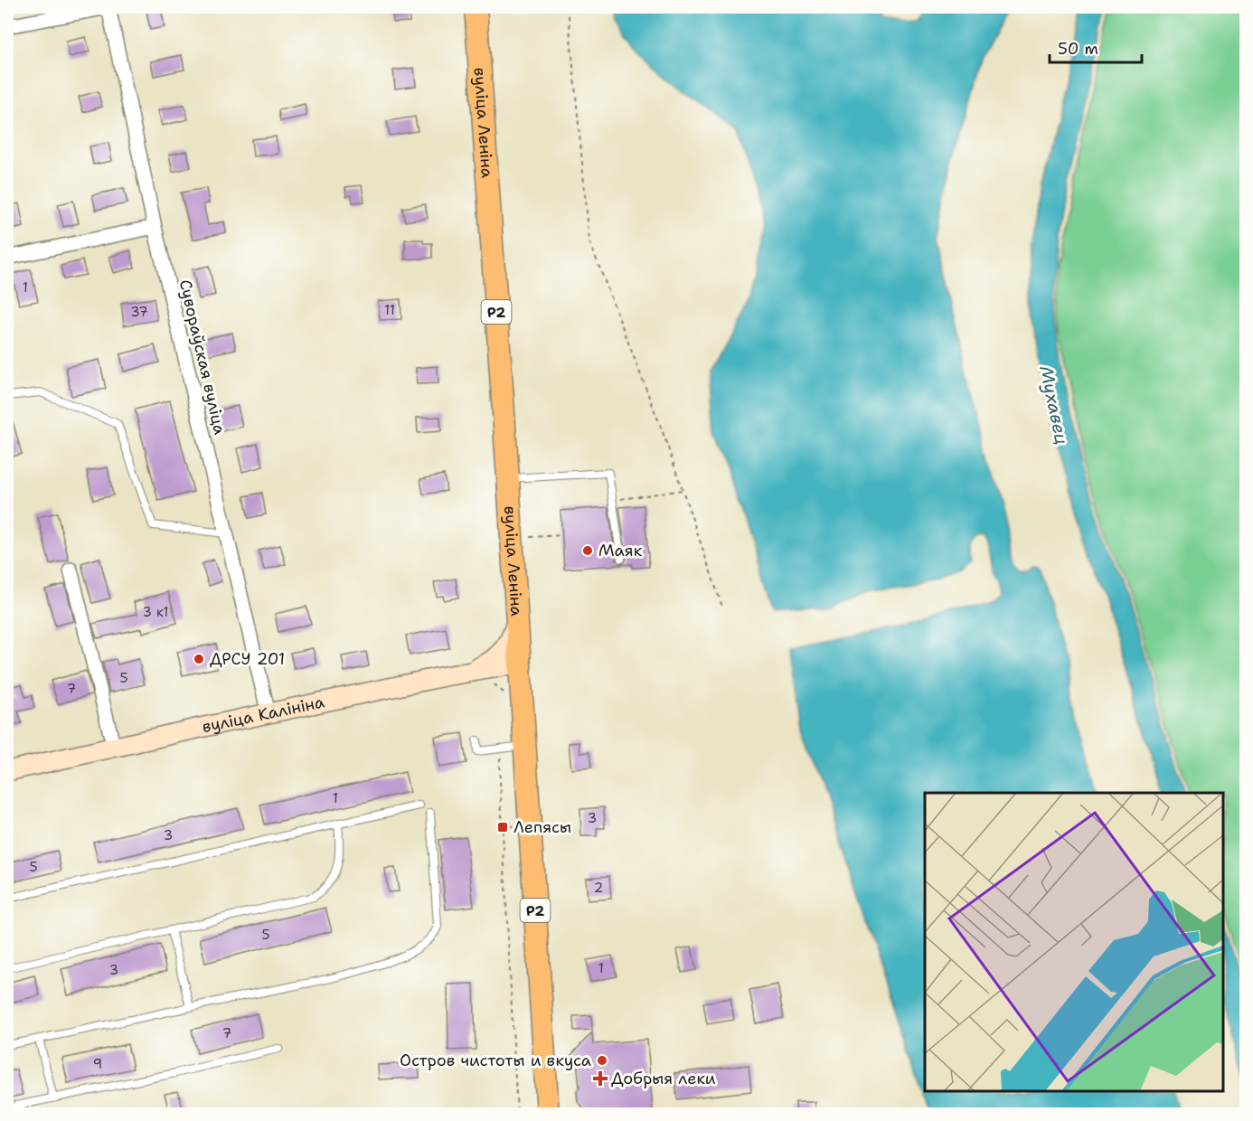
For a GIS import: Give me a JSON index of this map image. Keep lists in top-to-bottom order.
{
  "streets": {
    "main road": ["вуліца Леніна", "Р2"],
    "street": ["Сувораўская вуліца", "вуліца Калініна"]
  },
  "crossings": [
    ["вуліца Леніна", "вуліца Калініна"],
    ["Сувораўская вуліца", "вуліца Калініна"]
  ],
  "water": ["Мухавец"],
  "places": {
    "other": ["Маяк", "ДРСУ 201", "Остров чистоты и вкуса"],
    "transit": ["Лепясы"],
    "health": ["Добрыя леки"]
  },
  "house_numbers": [
    "1",
    "11",
    "37",
    "3 к1",
    "5",
    "7",
    "1",
    "3",
    "3",
    "5",
    "2",
    "5",
    "1",
    "3",
    "7",
    "9"
  ],
  "scale_bar": "50 m"
}
